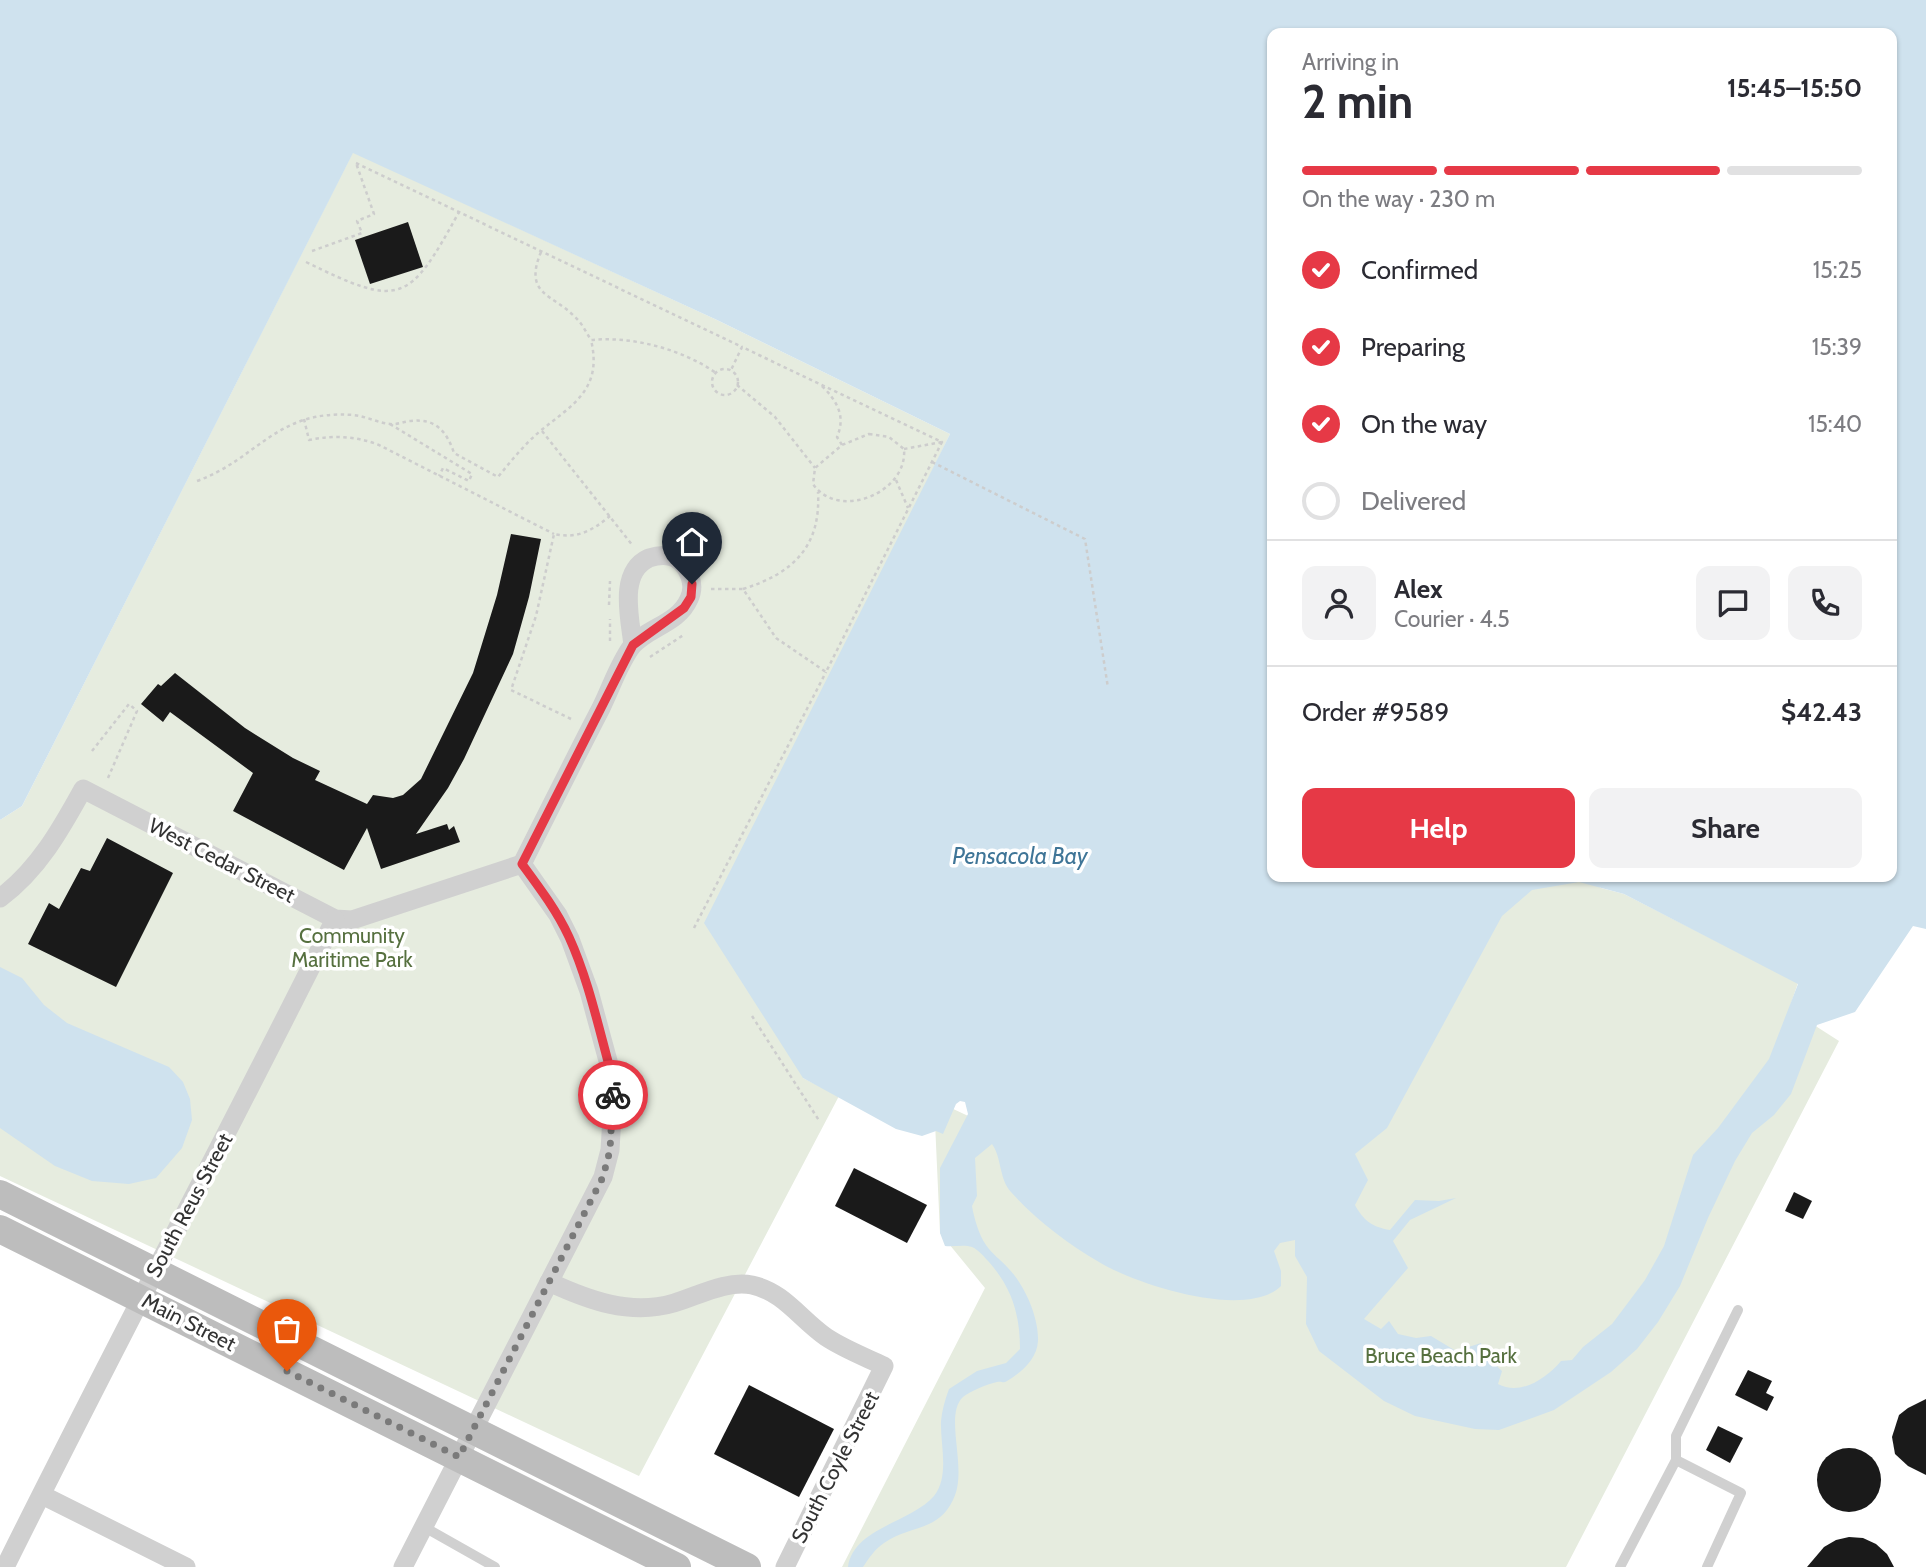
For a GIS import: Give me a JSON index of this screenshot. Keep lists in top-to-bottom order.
{
  "streets": {
    "main road": ["Main Street"],
    "street": ["West Cedar Street", "South Reus Street", "South Coyle Street"]
  },
  "crossings": [
    ["West Cedar Street", "South Reus Street"],
    ["South Reus Street", "Main Street"]
  ],
  "water": ["Pensacola Bay"],
  "parks": ["Community Maritime Park", "Bruce Beach Park"],
  "page": {
    "heading": ["2 min", "Arriving in", "15:45–15:50"],
    "panel": [
      "Alex",
      "Courier · 4.5",
      "Order #9589",
      "$42.43"
    ],
    "bar": "On the way · 230 m",
    "list": [
      ["Confirmed", "15:25"],
      ["Preparing", "15:39"],
      ["On the way", "15:40"],
      "Delivered"
    ],
    "buttons": ["Help", "Share"]
  }
}
